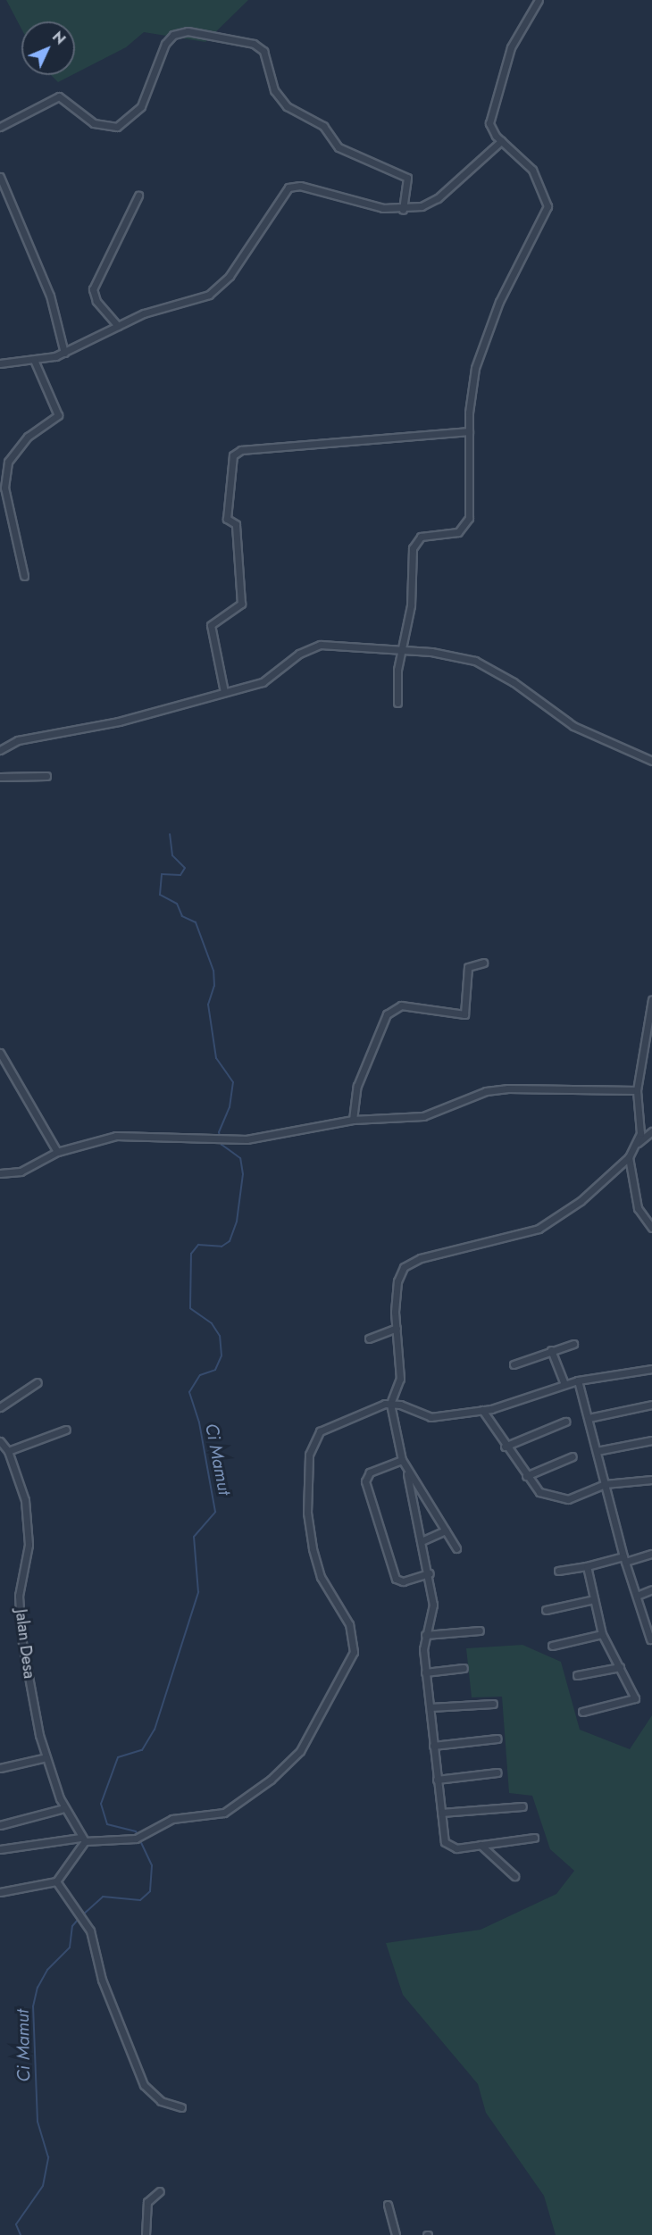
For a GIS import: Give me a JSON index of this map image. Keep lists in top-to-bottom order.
{
  "streets": {
    "street": ["Jalan Desa"]
  },
  "water": ["Ci Mamut"],
  "north": "top right"
}
